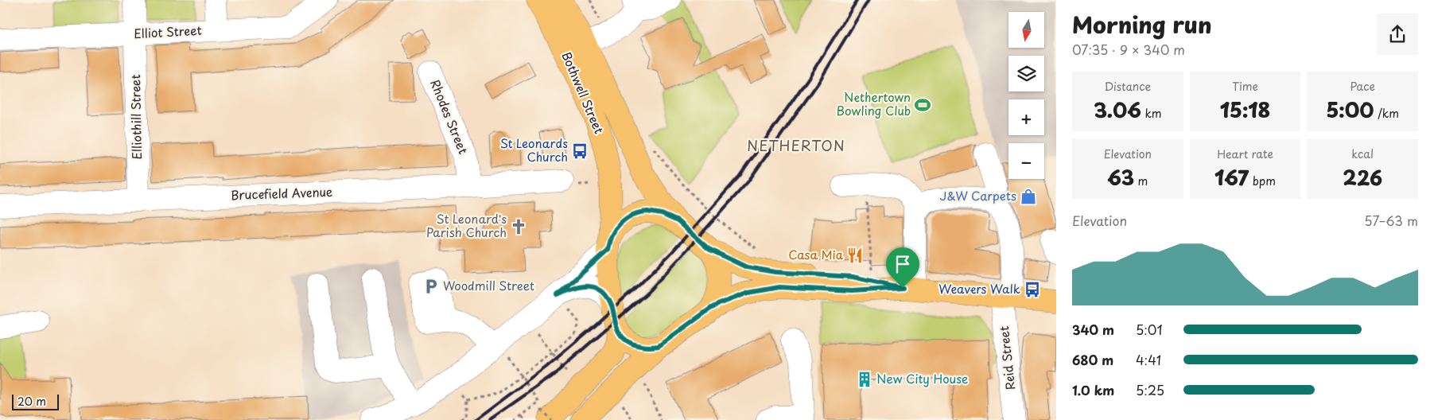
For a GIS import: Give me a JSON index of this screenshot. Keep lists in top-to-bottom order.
{
  "streets": {
    "main road": ["Bothwell Street"],
    "street": [
      "Elliot Street",
      "Elliothill Street",
      "Rhodes Street",
      "Brucefield Avenue",
      "Reid Street"
    ]
  },
  "crossings": [
    ["Elliot Street", "Elliothill Street"],
    ["Elliothill Street", "Brucefield Avenue"],
    ["Rhodes Street", "Brucefield Avenue"]
  ],
  "districts": ["NETHERTON"],
  "places": {
    "sports": ["Nethertown Bowling Club"],
    "bus stop": ["St Leonards Church", "Weavers Walk"],
    "shop": ["J&W Carpets"],
    "church": ["St Leonard's Parish Church"],
    "restaurant": ["Casa Mia"],
    "parking": ["Woodmill Street"],
    "building": ["New City House"]
  },
  "scale_bar": "20 m",
  "north": "bottom",
  "page": {
    "heading": ["Morning run", "07:35 · 9 × 340 m"],
    "map_buttons": ["+", "−"],
    "stats": [
      ["Distance", "3.06 km"],
      ["Time", "15:18"],
      ["Pace", "5:00 /km"],
      ["Elevation", "63 m"],
      ["Heart rate", "167 bpm"],
      ["kcal", "226"]
    ],
    "chart": ["Elevation", "57–63 m"],
    "list": [
      {
        "name": "340 m",
        "note": "5:01"
      },
      {
        "name": "680 m",
        "note": "4:41"
      },
      {
        "name": "1.0 km",
        "note": "5:25"
      }
    ],
    "scale": "20 m"
  }
}
